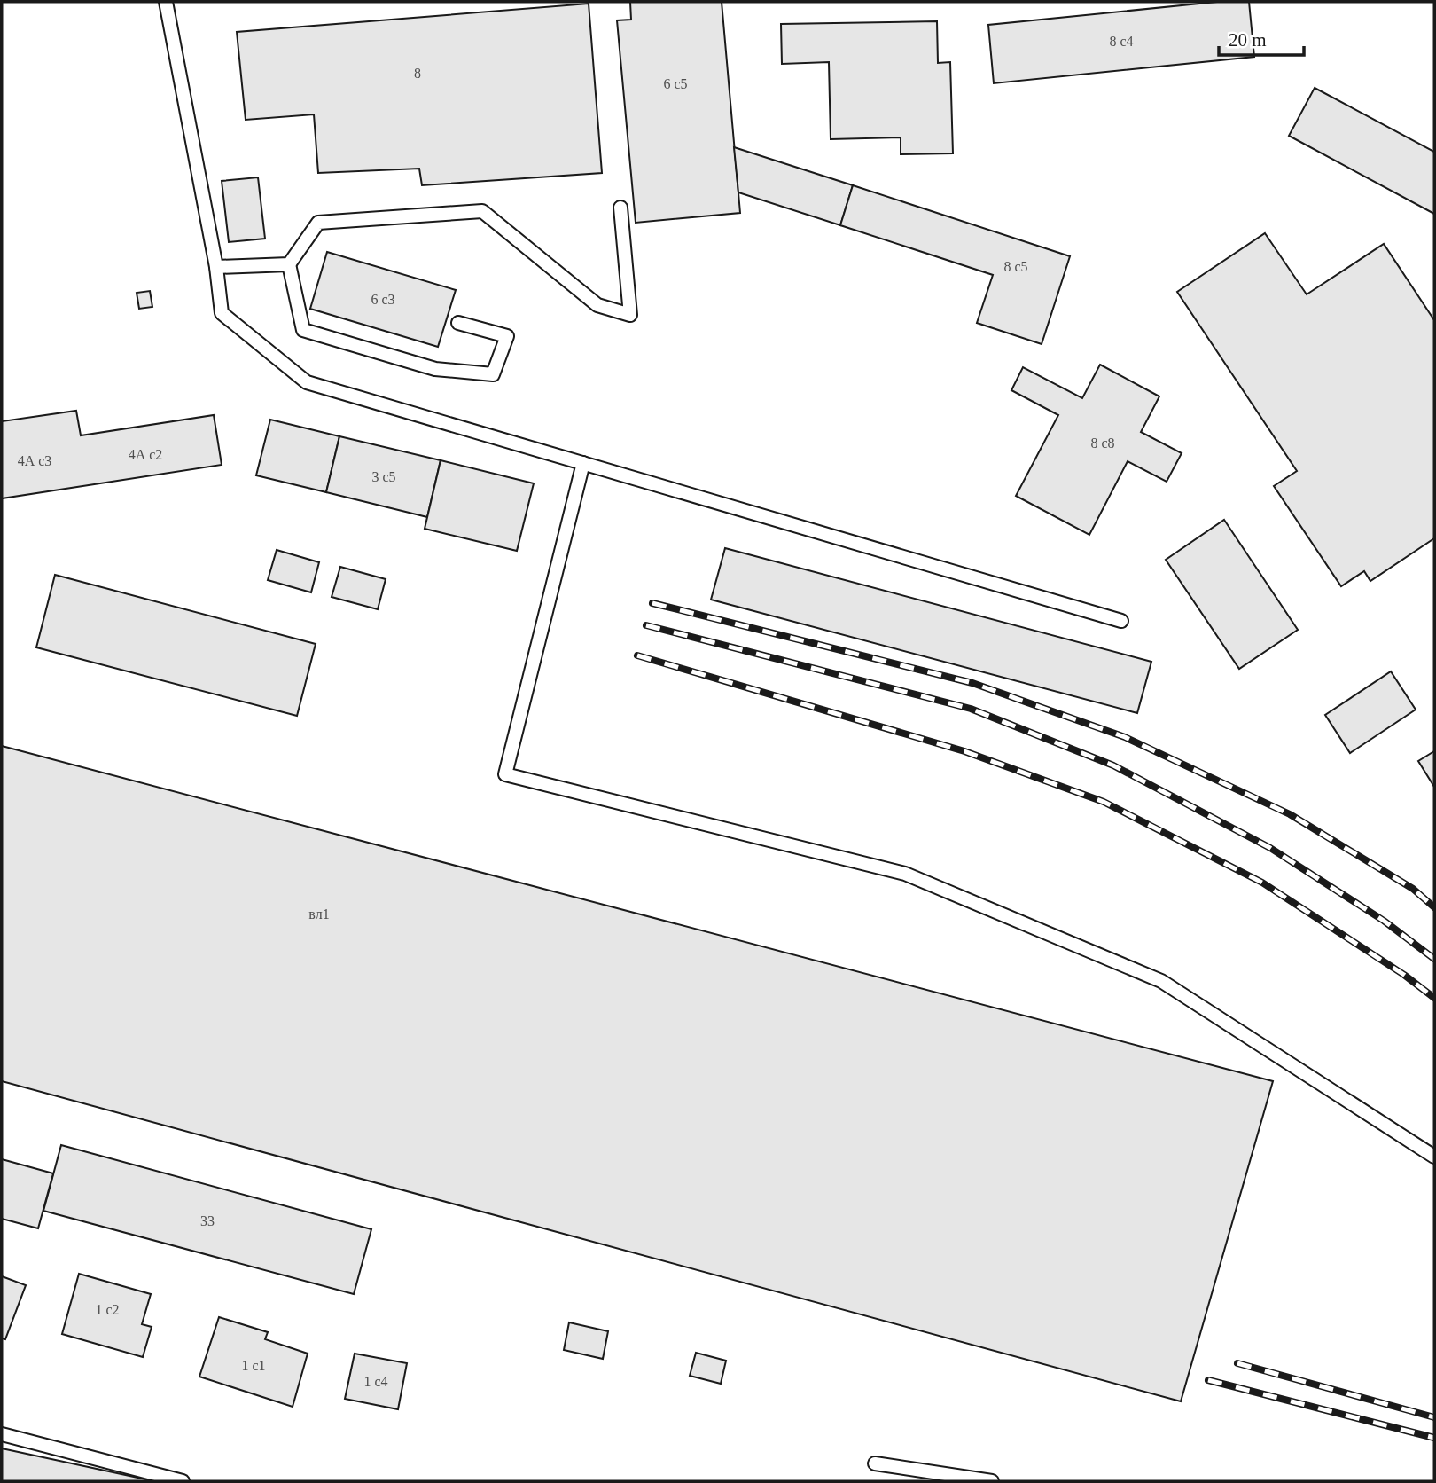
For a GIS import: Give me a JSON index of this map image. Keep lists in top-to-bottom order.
{
  "house_numbers": [
    "8 с4",
    "8",
    "6 с5",
    "8 с5",
    "6 с3",
    "8 с8",
    "4А с2",
    "4А с3",
    "3 с5",
    "вл1",
    "33",
    "1 с2",
    "1 с1",
    "1 с4"
  ],
  "scale_bar": "20 m"
}
